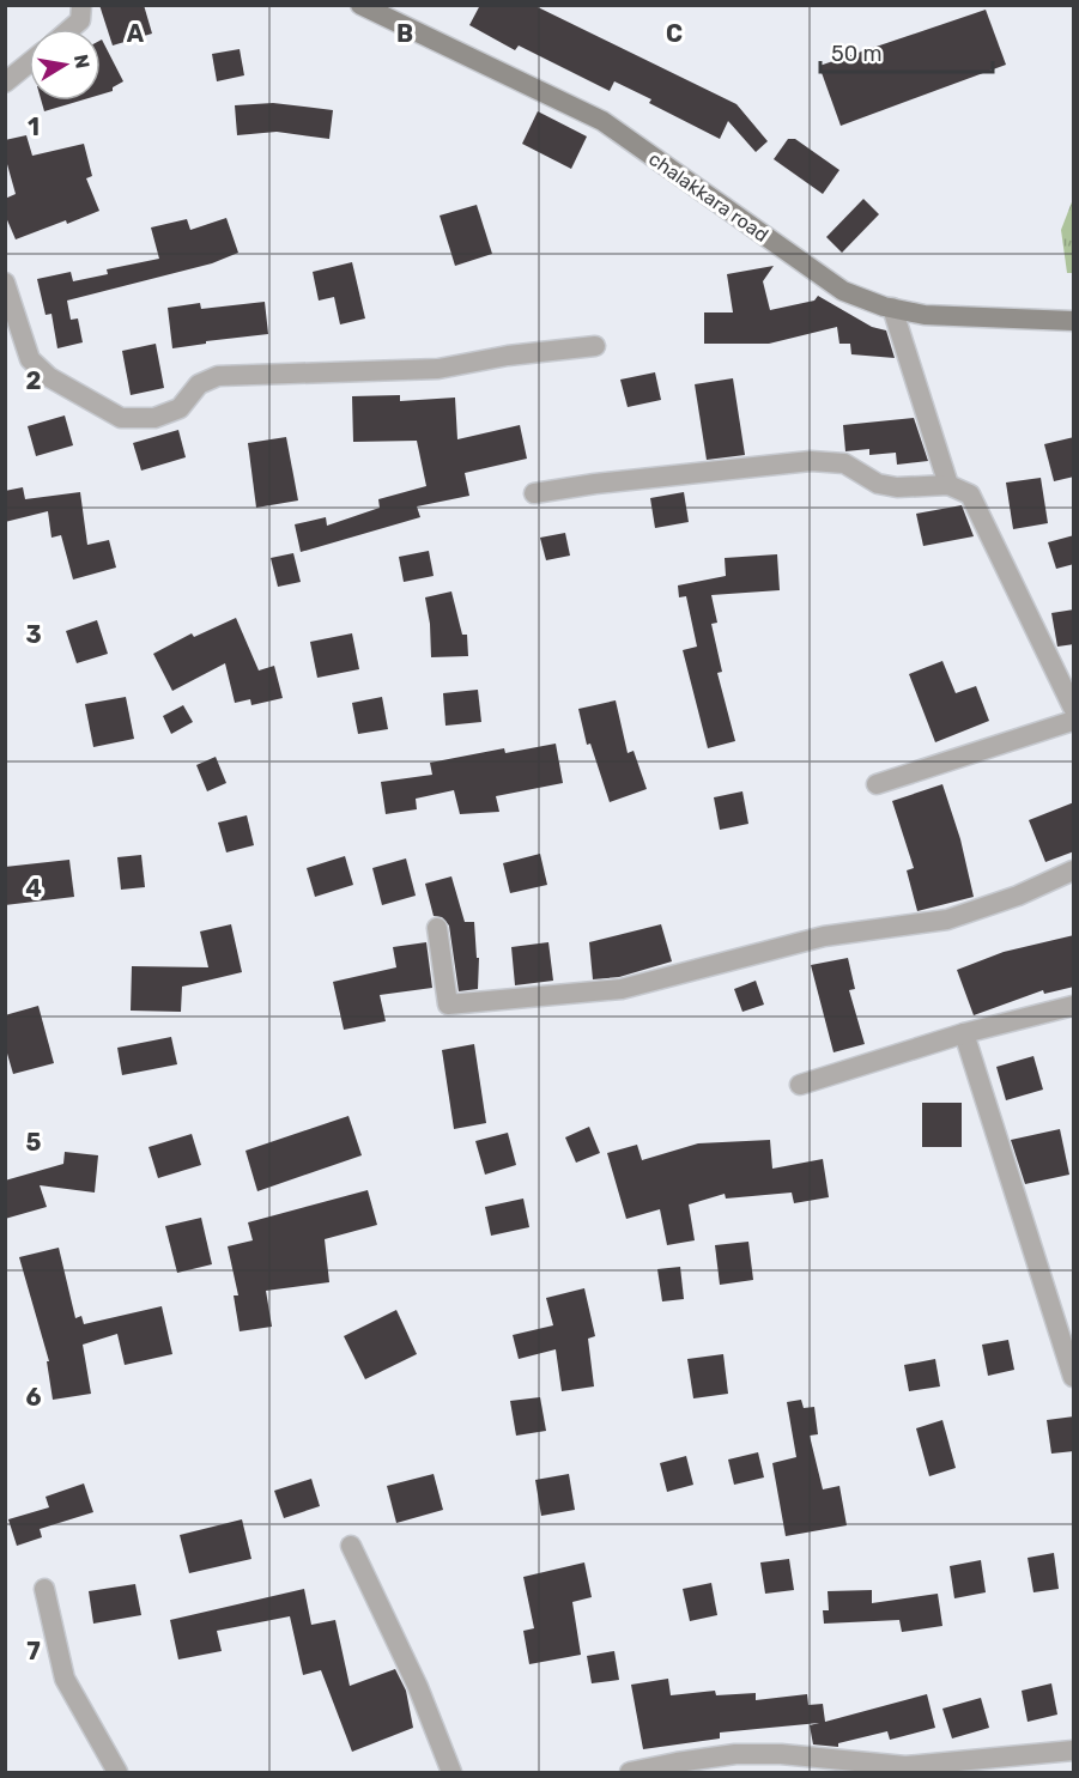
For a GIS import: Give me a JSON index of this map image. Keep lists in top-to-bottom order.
{
  "streets": {
    "main road": ["chalakkara road"]
  },
  "scale_bar": "50 m",
  "north": "right",
  "grid": {
    "columns": ["A", "B", "C"],
    "rows": [
      "1",
      "2",
      "3",
      "4",
      "5",
      "6",
      "7"
    ]
  }
}
